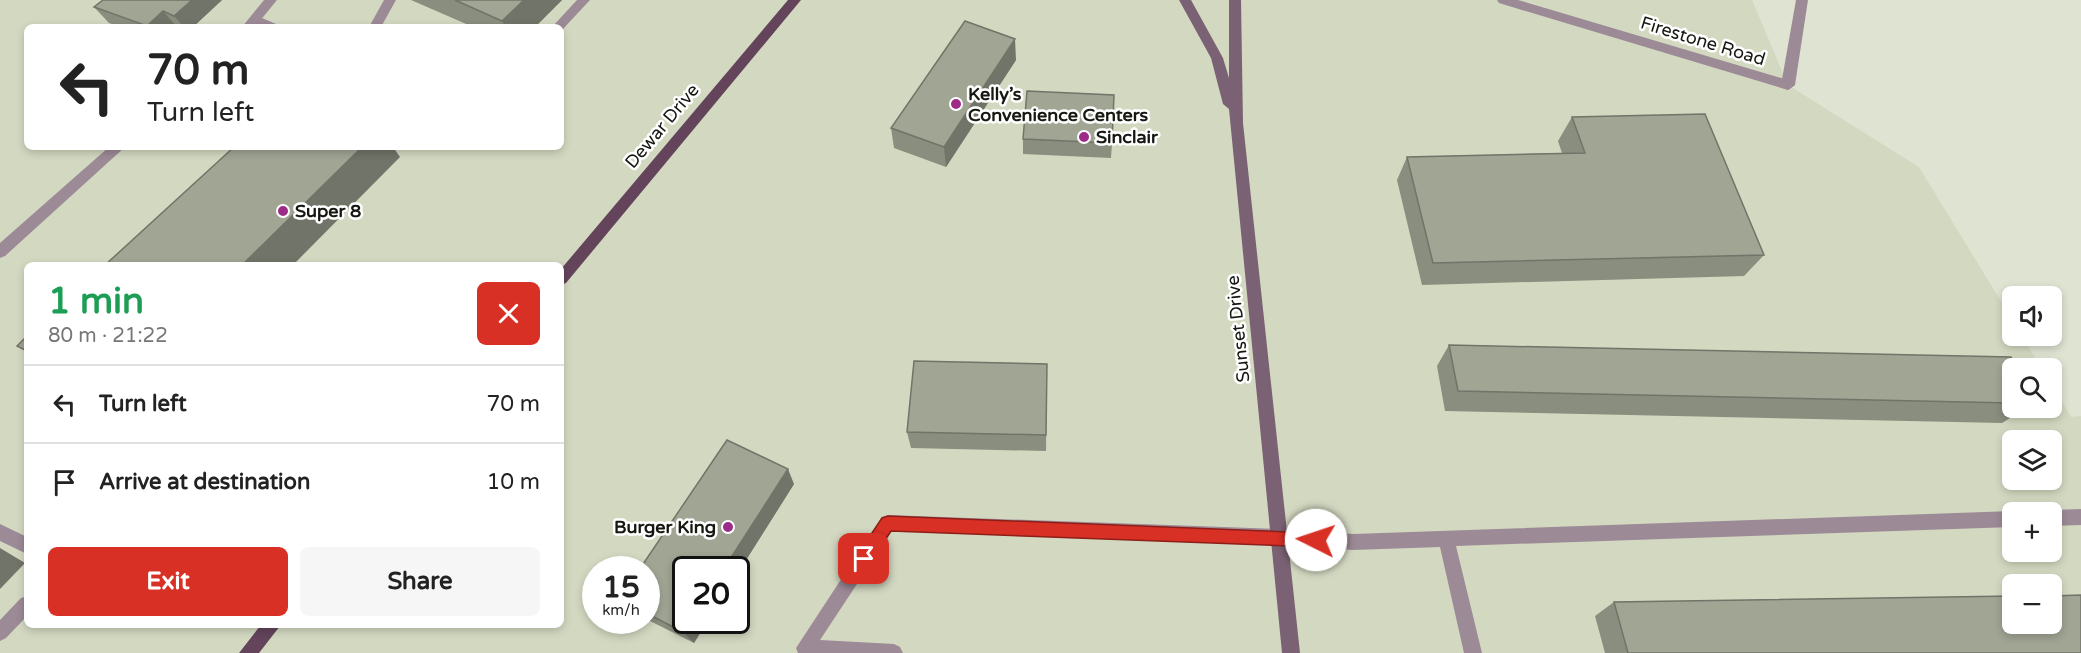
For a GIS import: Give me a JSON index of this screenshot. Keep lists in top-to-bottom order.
{
  "streets": {
    "main road": ["Dewar Drive"],
    "street": ["Firestone Road", "Sunset Drive"]
  },
  "places": [
    "Kelly’s Convenience Centers",
    "Sinclair",
    "Super 8",
    "Burger King"
  ],
  "page": {
    "turn": ["70 m", "Turn left"],
    "heading": ["1 min", "80 m · 21:22"],
    "map_buttons": ["+", "−"],
    "list": [
      {
        "name": "Turn left",
        "value": "70 m"
      },
      {
        "name": "Arrive at destination",
        "value": "10 m"
      }
    ],
    "buttons": ["Exit", "Share"],
    "speed": "15 km/h",
    "limit": "20"
  }
}
